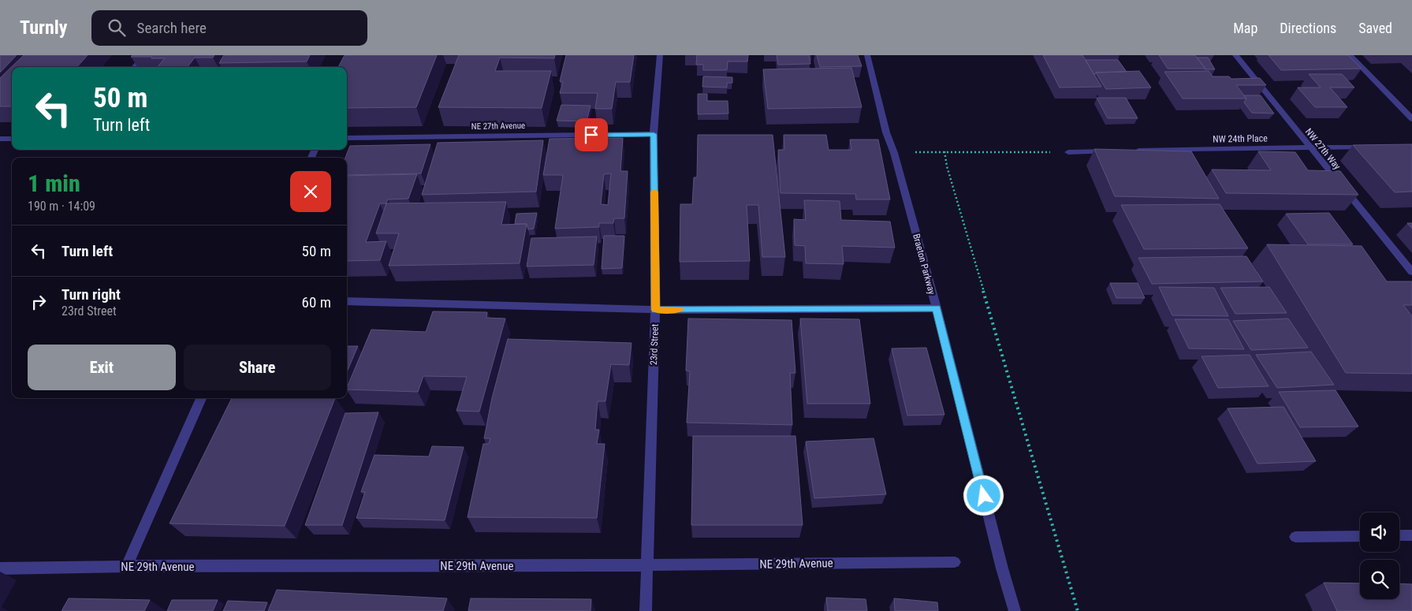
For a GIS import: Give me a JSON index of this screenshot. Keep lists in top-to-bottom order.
{
  "streets": {
    "street": [
      "NE 27th Avenue",
      "NW 24th Place",
      "NW 27th Way",
      "Braeton Parkway",
      "23rd Street",
      "NE 29th Avenue"
    ]
  },
  "crossings": [
    ["NE 27th Avenue", "23rd Street"],
    ["NW 24th Place", "NW 27th Way"],
    ["23rd Street", "NE 29th Avenue"]
  ],
  "page": {
    "header": "Turnly",
    "search": "Search here",
    "nav": ["Map", "Directions", "Saved"],
    "turn": ["50 m", "Turn left"],
    "heading": ["1 min", "190 m · 14:09"],
    "list": [
      {
        "name": "Turn left",
        "value": "50 m"
      },
      {
        "name": "Turn right",
        "note": "23rd Street",
        "value": "60 m"
      }
    ],
    "buttons": ["Exit", "Share"]
  }
}
